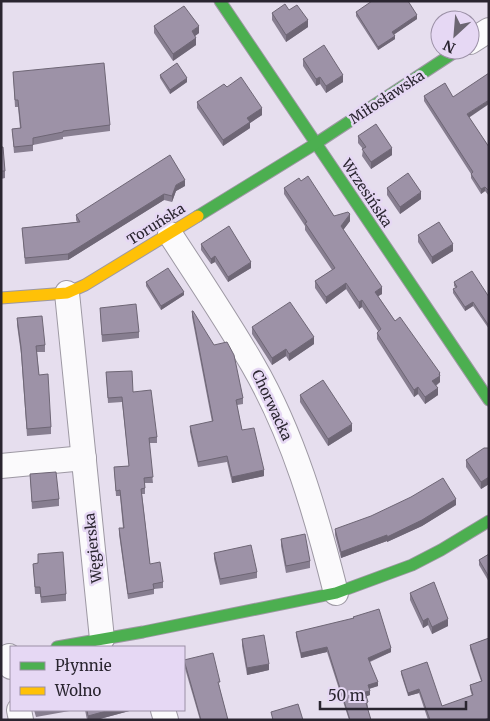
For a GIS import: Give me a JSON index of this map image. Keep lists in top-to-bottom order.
{
  "streets": {
    "street": [
      "Miłosławska",
      "Wrzesińska",
      "Toruńska",
      "Chorwacka",
      "Węgierska"
    ]
  },
  "crossings": [
    ["Miłosławska", "Wrzesińska"],
    ["Miłosławska", "Toruńska"],
    ["Wrzesińska", "Toruńska"],
    ["Toruńska", "Chorwacka"],
    ["Toruńska", "Węgierska"]
  ],
  "legend": ["Płynnie", "Wolno"],
  "scale_bar": "50 m",
  "north": "bottom left"
}
